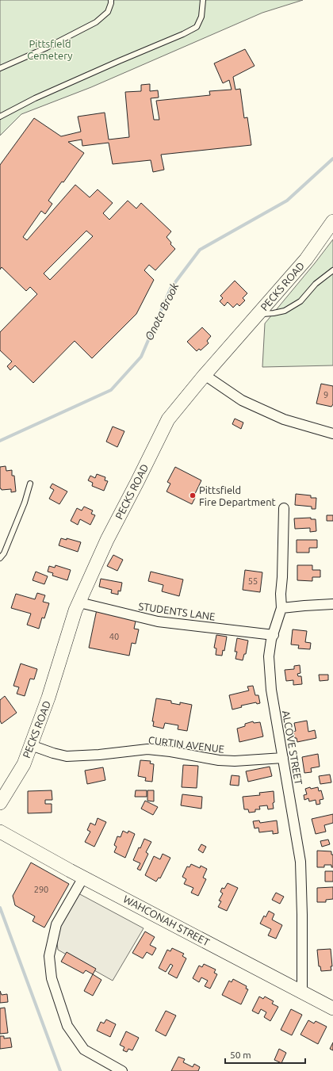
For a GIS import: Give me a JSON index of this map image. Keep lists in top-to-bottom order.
{
  "streets": {
    "street": [
      "PECKS ROAD",
      "STUDENTS LANE",
      "CURTIN AVENUE",
      "ALCOVE STREET",
      "WAHCONAH STREET"
    ]
  },
  "crossings": [
    ["PECKS ROAD", "STUDENTS LANE"],
    ["PECKS ROAD", "CURTIN AVENUE"],
    ["STUDENTS LANE", "ALCOVE STREET"],
    ["CURTIN AVENUE", "ALCOVE STREET"],
    ["ALCOVE STREET", "WAHCONAH STREET"]
  ],
  "water": ["Onota Brook"],
  "parks": ["Pittsfield Cemetery"],
  "places": ["Pittsfield Fire Department"],
  "house_numbers": [
    "9",
    "55",
    "40",
    "290"
  ],
  "scale_bar": "50 m"
}
